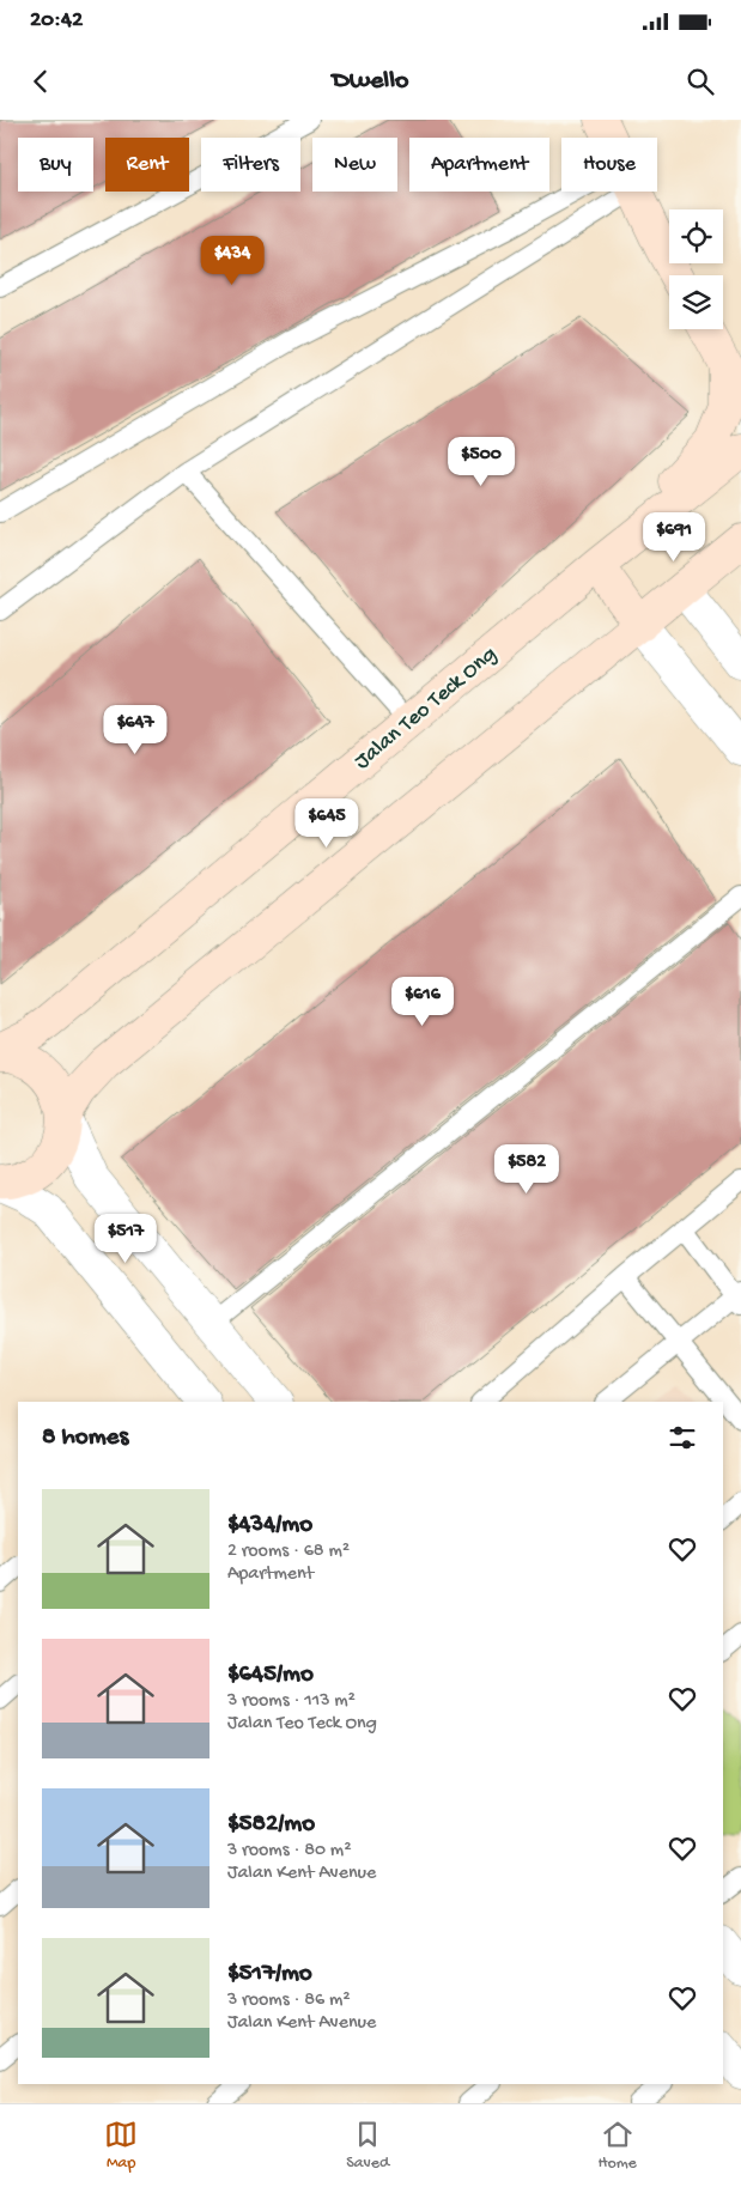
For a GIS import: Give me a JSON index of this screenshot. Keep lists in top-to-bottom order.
{
  "streets": {
    "street": ["Jalan Teo Teck Ong"]
  },
  "page": {
    "status": "20:42",
    "header": "Dwello",
    "chip": [
      "Buy",
      "Rent",
      "Filters",
      "New",
      "Apartment",
      "House"
    ],
    "price": [
      "$434",
      "$500",
      "$691",
      "$647",
      "$645",
      "$616",
      "$582",
      "$517"
    ],
    "heading": "8 homes",
    "list": [
      {
        "name": "$434/mo",
        "note": "2 rooms · 68 m² · Apartment"
      },
      {
        "name": "$645/mo",
        "note": "3 rooms · 113 m² · Jalan Teo Teck Ong"
      },
      {
        "name": "$582/mo",
        "note": "3 rooms · 80 m² · Jalan Kent Avenue"
      },
      {
        "name": "$517/mo",
        "note": "3 rooms · 86 m² · Jalan Kent Avenue"
      }
    ],
    "tabs": ["Map", "Saved", "Home"]
  }
}
